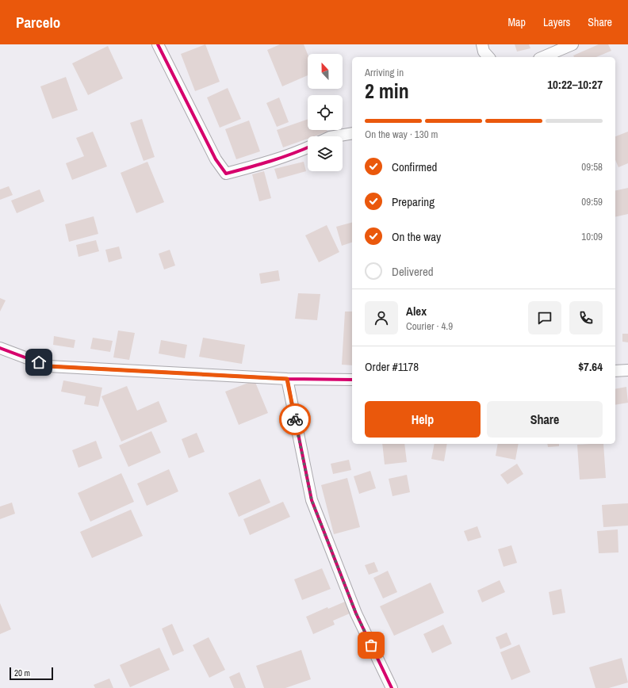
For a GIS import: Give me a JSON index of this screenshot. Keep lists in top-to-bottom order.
{
  "scale_bar": "20 m",
  "north": "top",
  "page": {
    "header": "Parcelo",
    "nav": ["Map", "Layers", "Share"],
    "heading": ["2 min", "Arriving in", "10:22–10:27"],
    "panel": [
      "Alex",
      "Courier · 4.9",
      "Order #1178",
      "$7.64"
    ],
    "bar": "On the way · 130 m",
    "list": [
      ["Confirmed", "09:58"],
      ["Preparing", "09:59"],
      ["On the way", "10:09"],
      "Delivered"
    ],
    "buttons": ["Help", "Share"],
    "scale": "20 m"
  }
}
